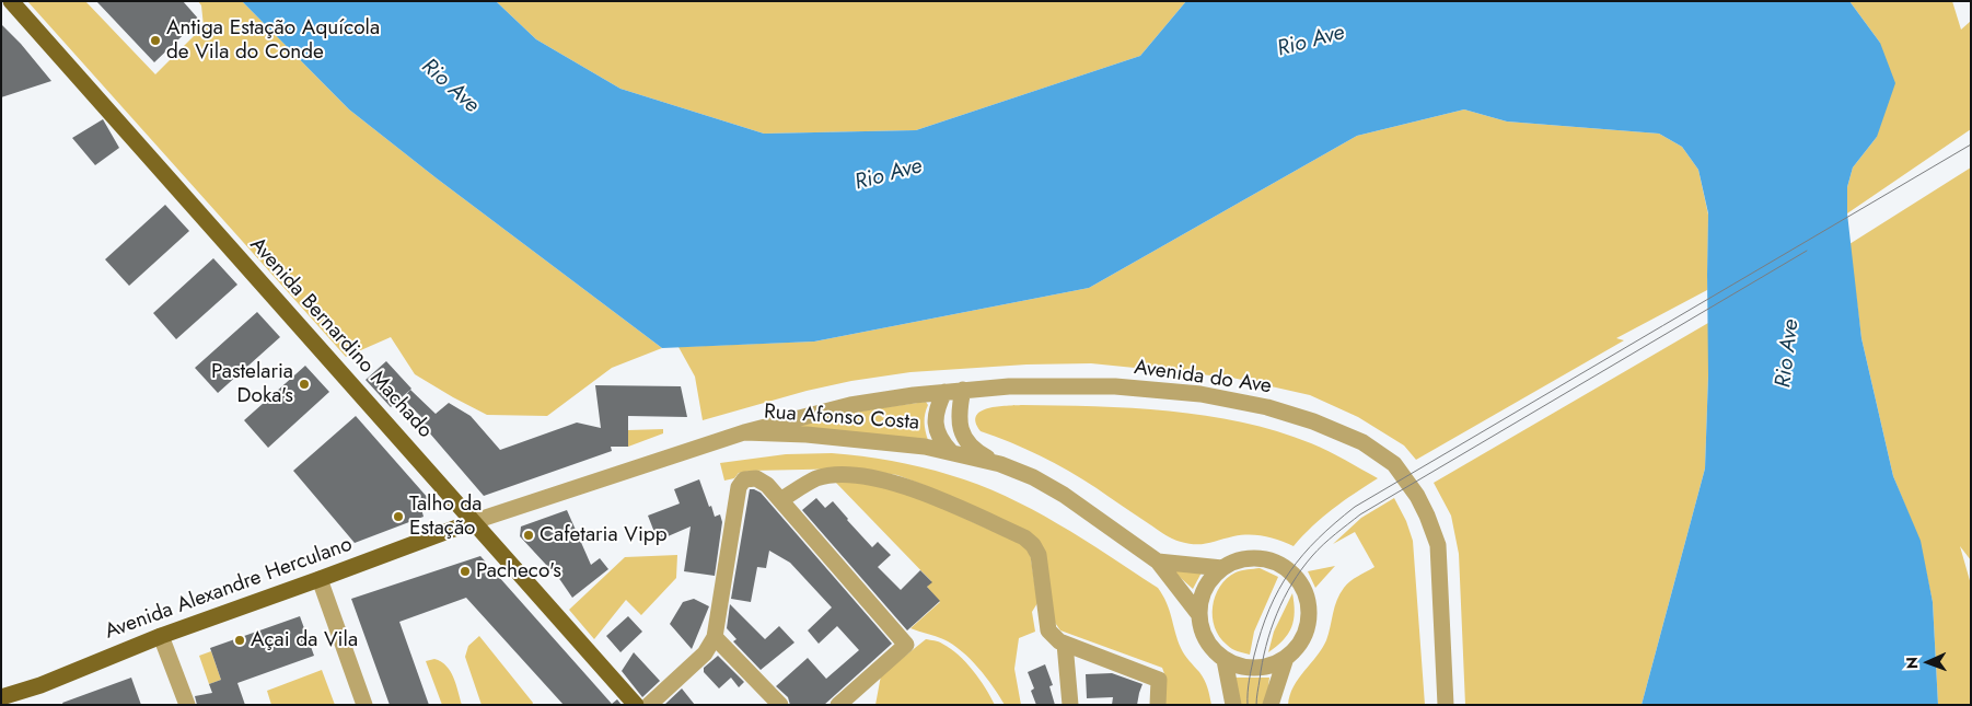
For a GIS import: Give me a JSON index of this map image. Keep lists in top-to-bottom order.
{
  "streets": {
    "main road": ["Avenida Bernardino Machado", "Avenida Alexandre Herculano"],
    "street": ["Avenida do Ave", "Rua Afonso Costa"]
  },
  "crossings": [
    ["Avenida Bernardino Machado", "Rua Afonso Costa"],
    ["Avenida Bernardino Machado", "Avenida Alexandre Herculano"],
    ["Avenida do Ave", "Rua Afonso Costa"],
    ["Rua Afonso Costa", "Avenida Alexandre Herculano"]
  ],
  "water": ["Rio Ave"],
  "places": [
    "Antiga Estação Aquícola de Vila do Conde",
    "Pastelaria Doka's",
    "Talho da Estação",
    "Cafetaria Vipp",
    "Pacheco's",
    "Açai da Vila"
  ],
  "north": "left"
}
